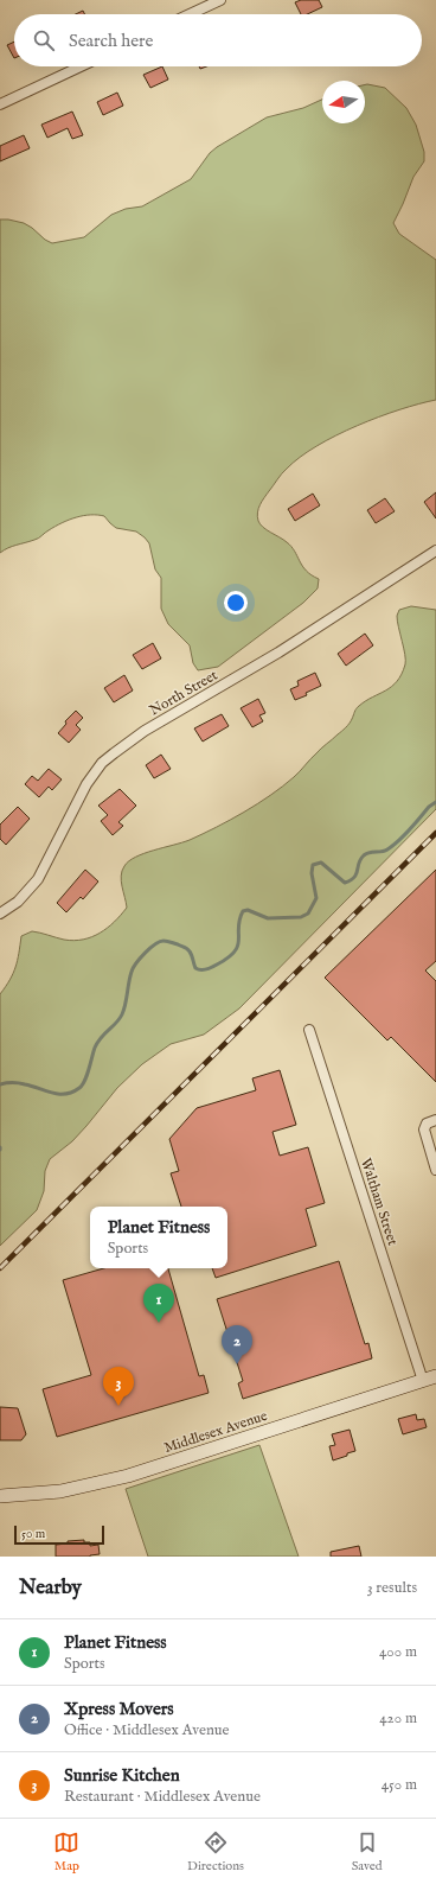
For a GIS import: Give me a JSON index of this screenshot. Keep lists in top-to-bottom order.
{
  "streets": {
    "main road": ["Middlesex Avenue"],
    "street": ["North Street", "Waltham Street"]
  },
  "crossings": [
    ["Waltham Street", "Middlesex Avenue"]
  ],
  "scale_bar": "50 m",
  "north": "left",
  "page": {
    "search": "Search here",
    "popup": ["Planet Fitness", "Sports"],
    "pins": ["1", "2", "3"],
    "scale": "50 m",
    "heading": ["Nearby", "3 results"],
    "list": [
      {
        "mark": "1",
        "name": "Planet Fitness",
        "note": "Sports",
        "value": "400 m"
      },
      {
        "mark": "2",
        "name": "Xpress Movers",
        "note": "Office · Middlesex Avenue",
        "value": "420 m"
      },
      {
        "mark": "3",
        "name": "Sunrise Kitchen",
        "note": "Restaurant · Middlesex Avenue",
        "value": "450 m"
      }
    ],
    "nav": ["Map", "Directions", "Saved"]
  }
}
